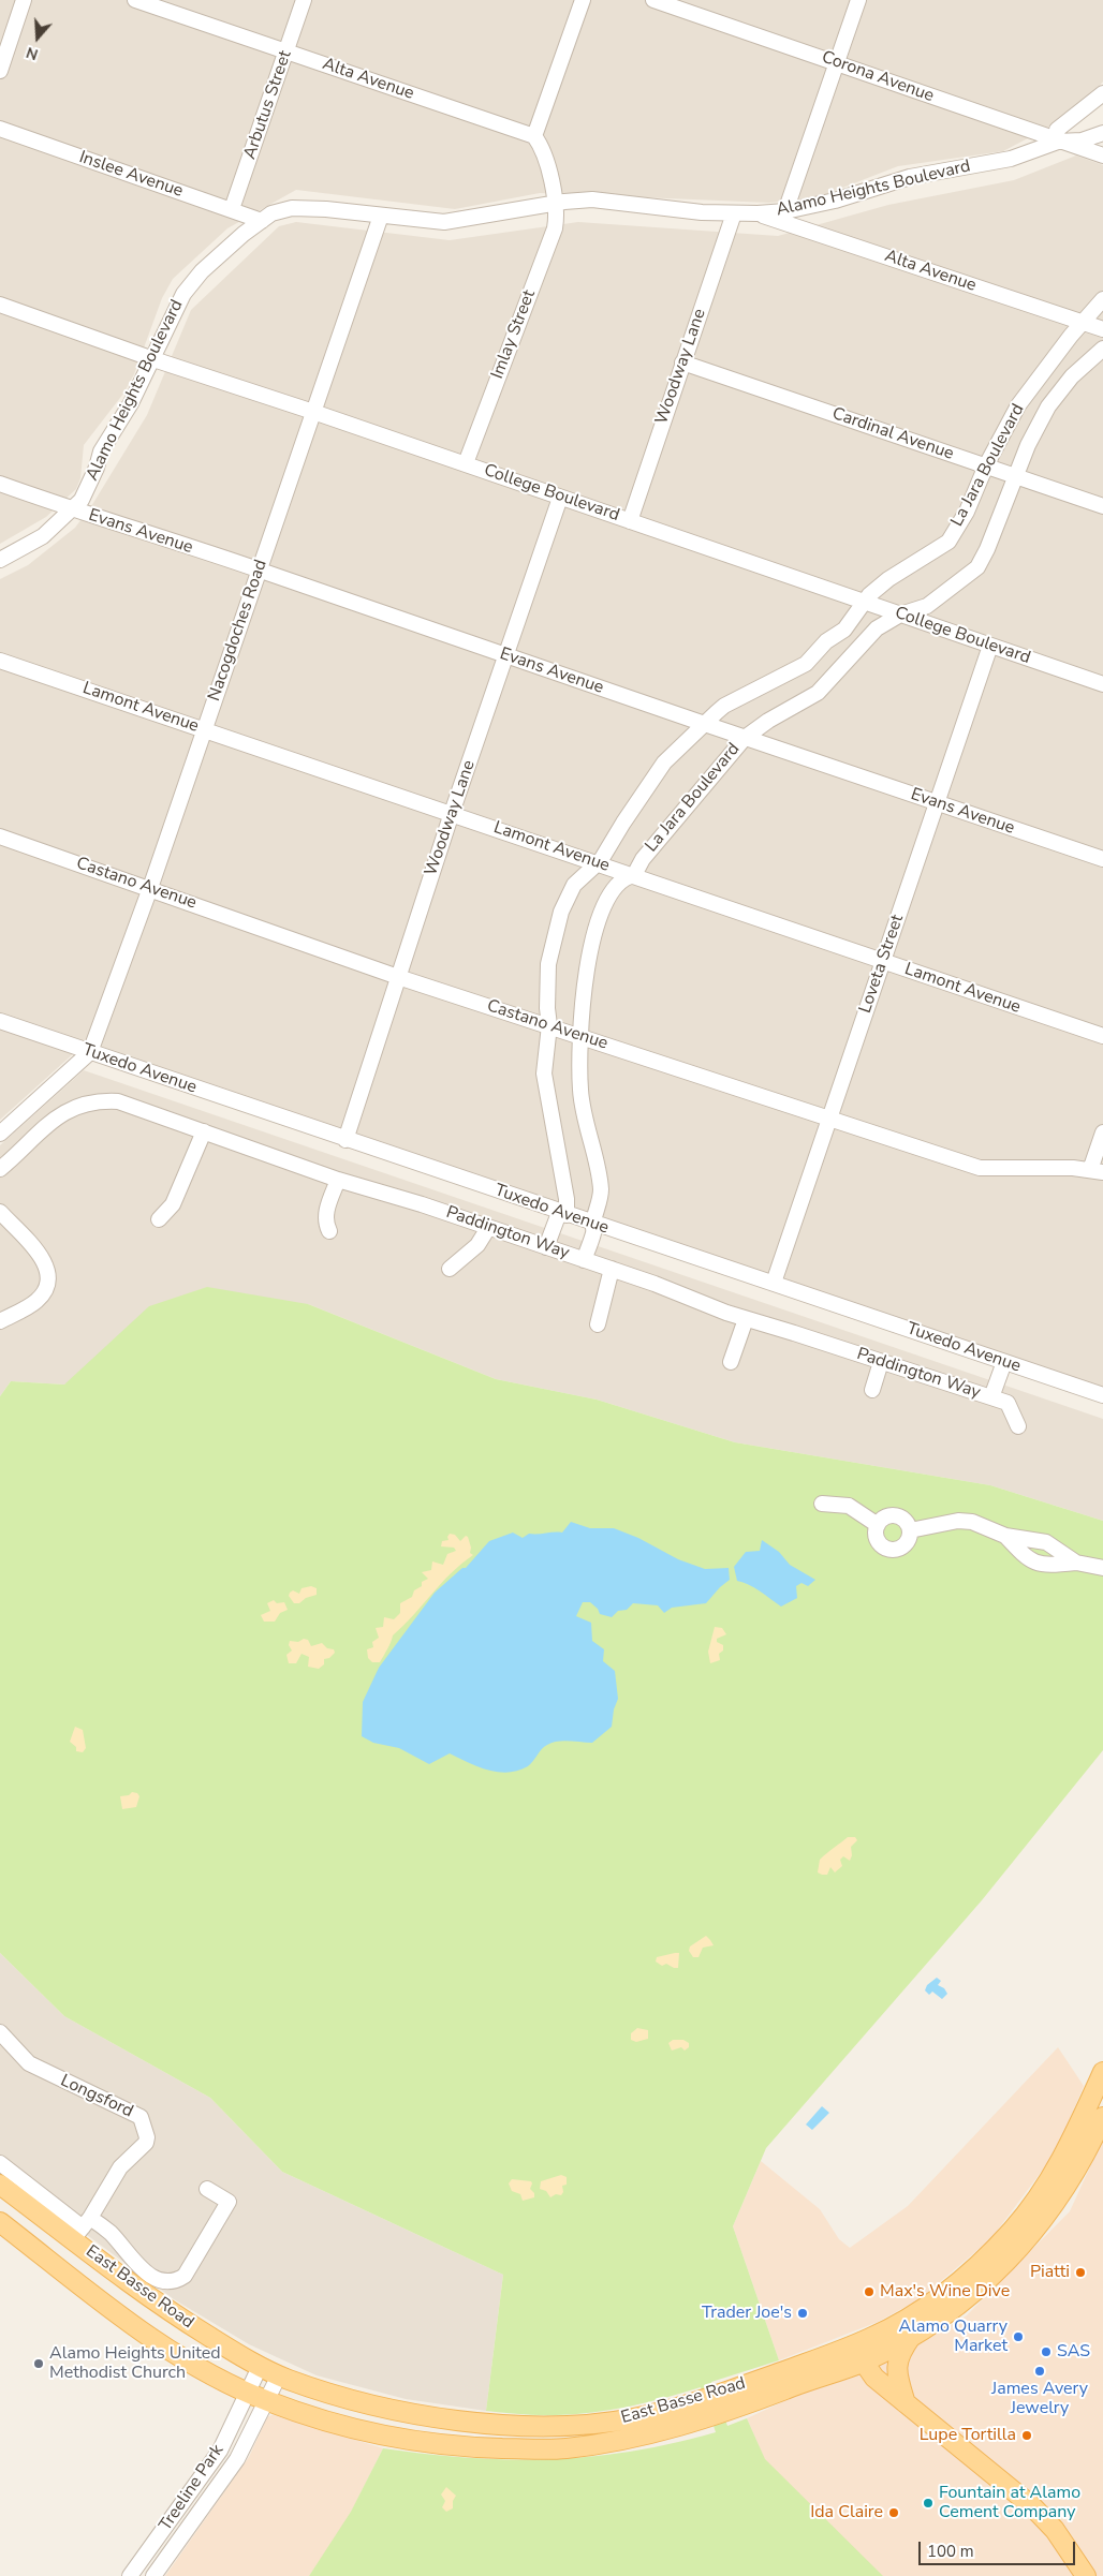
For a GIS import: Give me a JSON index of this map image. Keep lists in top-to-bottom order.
{
  "streets": {
    "main road": ["East Basse Road"],
    "street": [
      "Corona Avenue",
      "Alta Avenue",
      "Arbutus Street",
      "Inslee Avenue",
      "Alamo Heights Boulevard",
      "Imlay Street",
      "Woodway Lane",
      "Cardinal Avenue",
      "La Jara Boulevard",
      "College Boulevard",
      "Evans Avenue",
      "Nacogdoches Road",
      "Lamont Avenue",
      "Castano Avenue",
      "Loveta Street",
      "Tuxedo Avenue",
      "Paddington Way",
      "Longsford",
      "Treeline Park"
    ]
  },
  "crossings": [
    ["Corona Avenue", "Alamo Heights Boulevard"],
    ["Alta Avenue", "Arbutus Street"],
    ["Alta Avenue", "Alamo Heights Boulevard"],
    ["Alta Avenue", "La Jara Boulevard"],
    ["Arbutus Street", "Inslee Avenue"],
    ["Inslee Avenue", "Alamo Heights Boulevard"],
    ["Alamo Heights Boulevard", "Imlay Street"],
    ["Alamo Heights Boulevard", "Woodway Lane"],
    ["Alamo Heights Boulevard", "College Boulevard"],
    ["Alamo Heights Boulevard", "Evans Avenue"],
    ["Alamo Heights Boulevard", "Nacogdoches Road"],
    ["Imlay Street", "College Boulevard"],
    ["Woodway Lane", "Cardinal Avenue"],
    ["Woodway Lane", "College Boulevard"],
    ["Woodway Lane", "Evans Avenue"],
    ["Woodway Lane", "Lamont Avenue"],
    ["Woodway Lane", "Castano Avenue"],
    ["Woodway Lane", "Tuxedo Avenue"],
    ["Cardinal Avenue", "La Jara Boulevard"],
    ["La Jara Boulevard", "College Boulevard"],
    ["La Jara Boulevard", "Evans Avenue"],
    ["La Jara Boulevard", "Lamont Avenue"],
    ["La Jara Boulevard", "Castano Avenue"],
    ["La Jara Boulevard", "Tuxedo Avenue"],
    ["La Jara Boulevard", "Paddington Way"],
    ["College Boulevard", "Nacogdoches Road"],
    ["College Boulevard", "Loveta Street"],
    ["Evans Avenue", "Nacogdoches Road"],
    ["Evans Avenue", "Loveta Street"],
    ["Nacogdoches Road", "Lamont Avenue"],
    ["Nacogdoches Road", "Castano Avenue"],
    ["Nacogdoches Road", "Tuxedo Avenue"],
    ["Lamont Avenue", "Loveta Street"],
    ["Castano Avenue", "Loveta Street"],
    ["Loveta Street", "Tuxedo Avenue"],
    ["Longsford", "East Basse Road"],
    ["East Basse Road", "Treeline Park"]
  ],
  "places": [
    "Piatti",
    "Max's Wine Dive",
    "Trader Joe's",
    "Alamo Quarry Market",
    "SAS",
    "Alamo Heights United Methodist Church",
    "James Avery Jewelry",
    "Lupe Tortilla",
    "Fountain at Alamo Cement Company",
    "Ida Claire"
  ],
  "scale_bar": "100 m",
  "north": "bottom"
}
